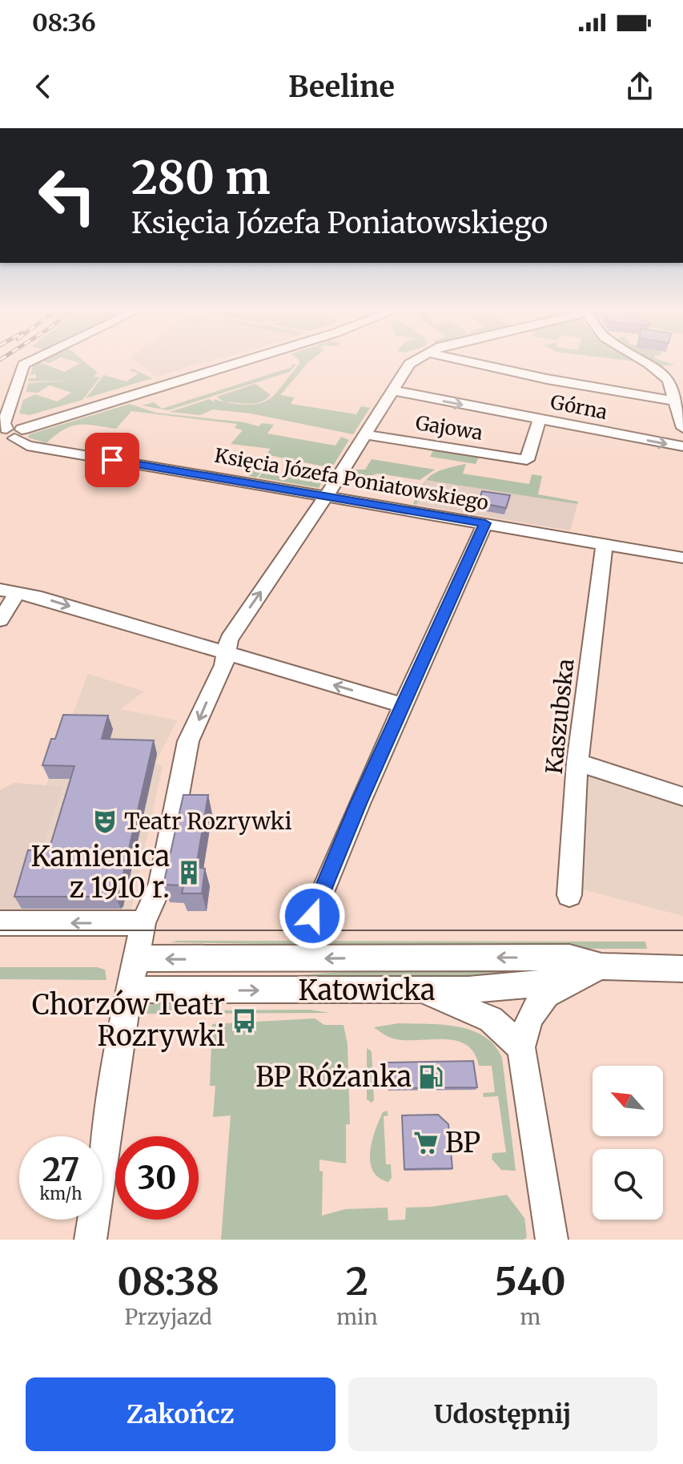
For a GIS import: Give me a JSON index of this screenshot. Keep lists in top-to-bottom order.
{
  "streets": {
    "street": [
      "Górna",
      "Gajowa",
      "Księcia Józefa Poniatowskiego",
      "Kaszubska",
      "Katowicka"
    ]
  },
  "crossings": [
    ["Górna", "Gajowa"],
    ["Księcia Józefa Poniatowskiego", "Kaszubska"]
  ],
  "places": {
    "theatre": ["Teatr Rozrywki"],
    "building": ["Kamienica z 1910 r."],
    "bus stop": ["Chorzów Teatr Rozrywki"],
    "fuel station": ["BP Różanka"],
    "supermarket": ["BP"]
  },
  "north": "top left",
  "page": {
    "status": "08:36",
    "header": "Beeline",
    "turn": ["280 m", "Księcia Józefa Poniatowskiego"],
    "speed": "27 km/h",
    "limit": "30",
    "eta": [
      "08:38",
      "Przyjazd",
      "2",
      "min",
      "540",
      "m"
    ],
    "buttons": ["Zakończ", "Udostępnij"]
  }
}
